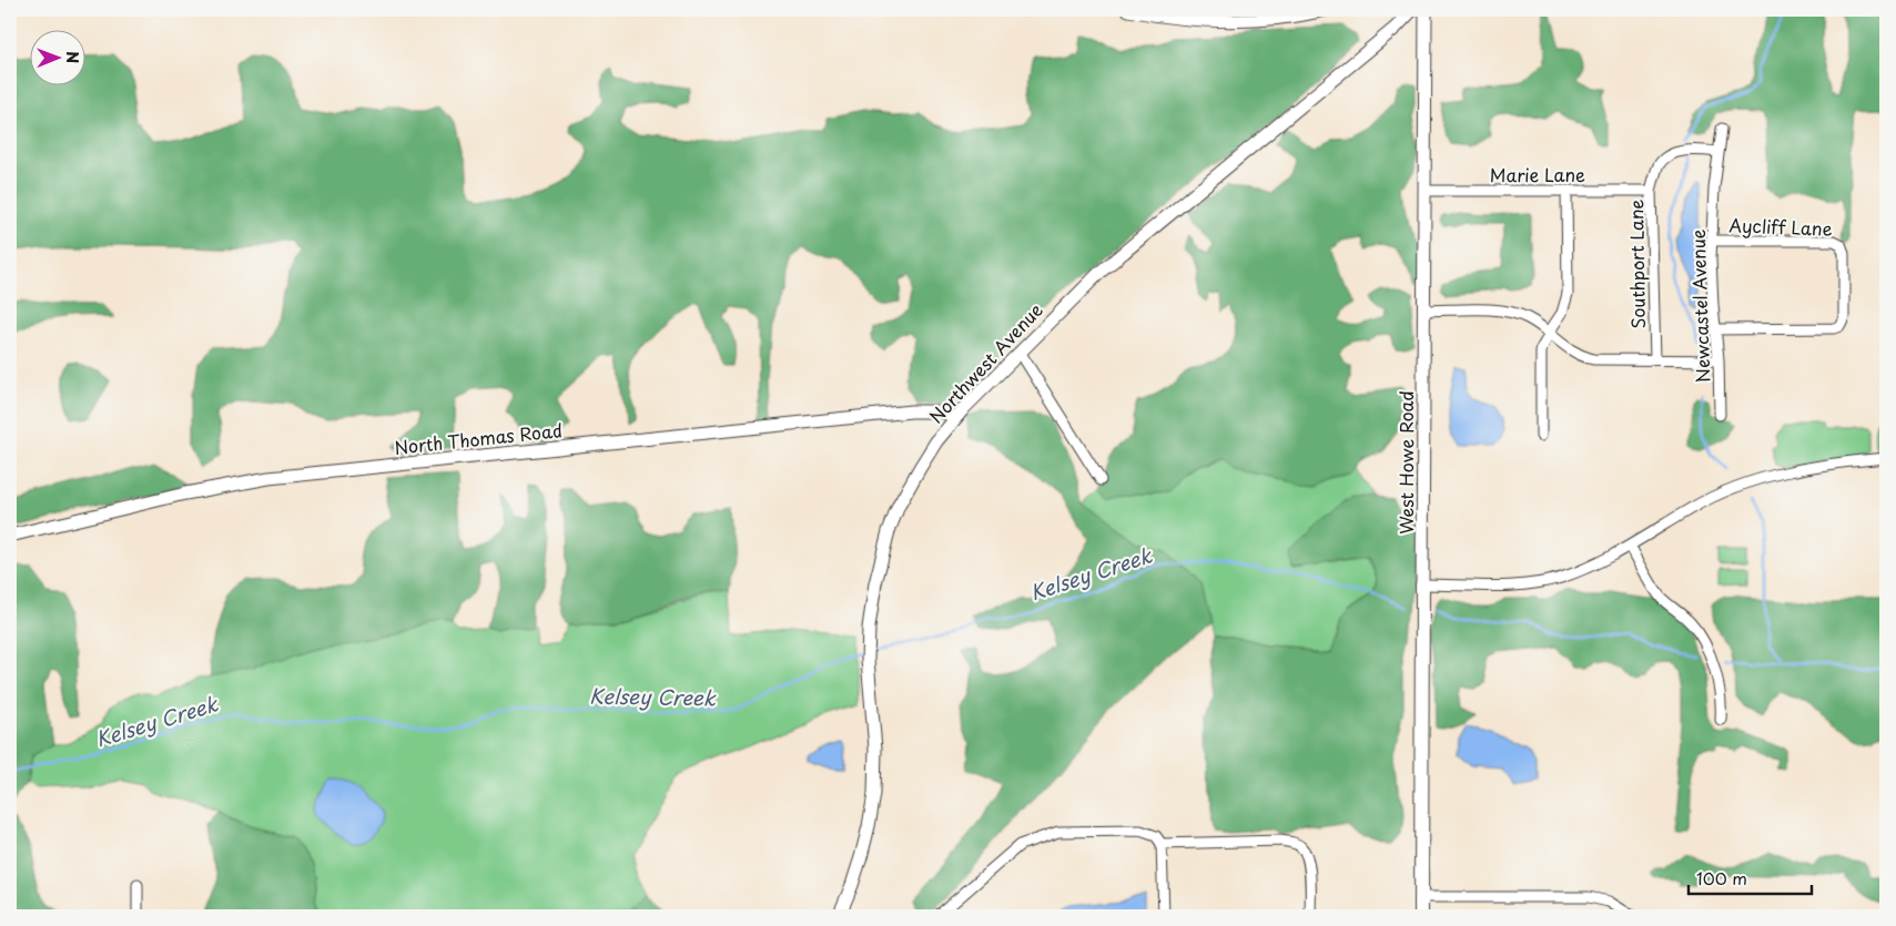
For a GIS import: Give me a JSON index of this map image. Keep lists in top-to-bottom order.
{
  "streets": {
    "main road": ["West Howe Road"],
    "street": [
      "Marie Lane",
      "Aycliff Lane",
      "Southport Lane",
      "Newcastel Avenue",
      "Northwest Avenue",
      "North Thomas Road"
    ]
  },
  "crossings": [
    ["Marie Lane", "Southport Lane"],
    ["Marie Lane", "West Howe Road"],
    ["Aycliff Lane", "Newcastel Avenue"],
    ["Southport Lane", "Newcastel Avenue"],
    ["Northwest Avenue", "North Thomas Road"]
  ],
  "water": ["Kelsey Creek"],
  "scale_bar": "100 m",
  "north": "right"
}
